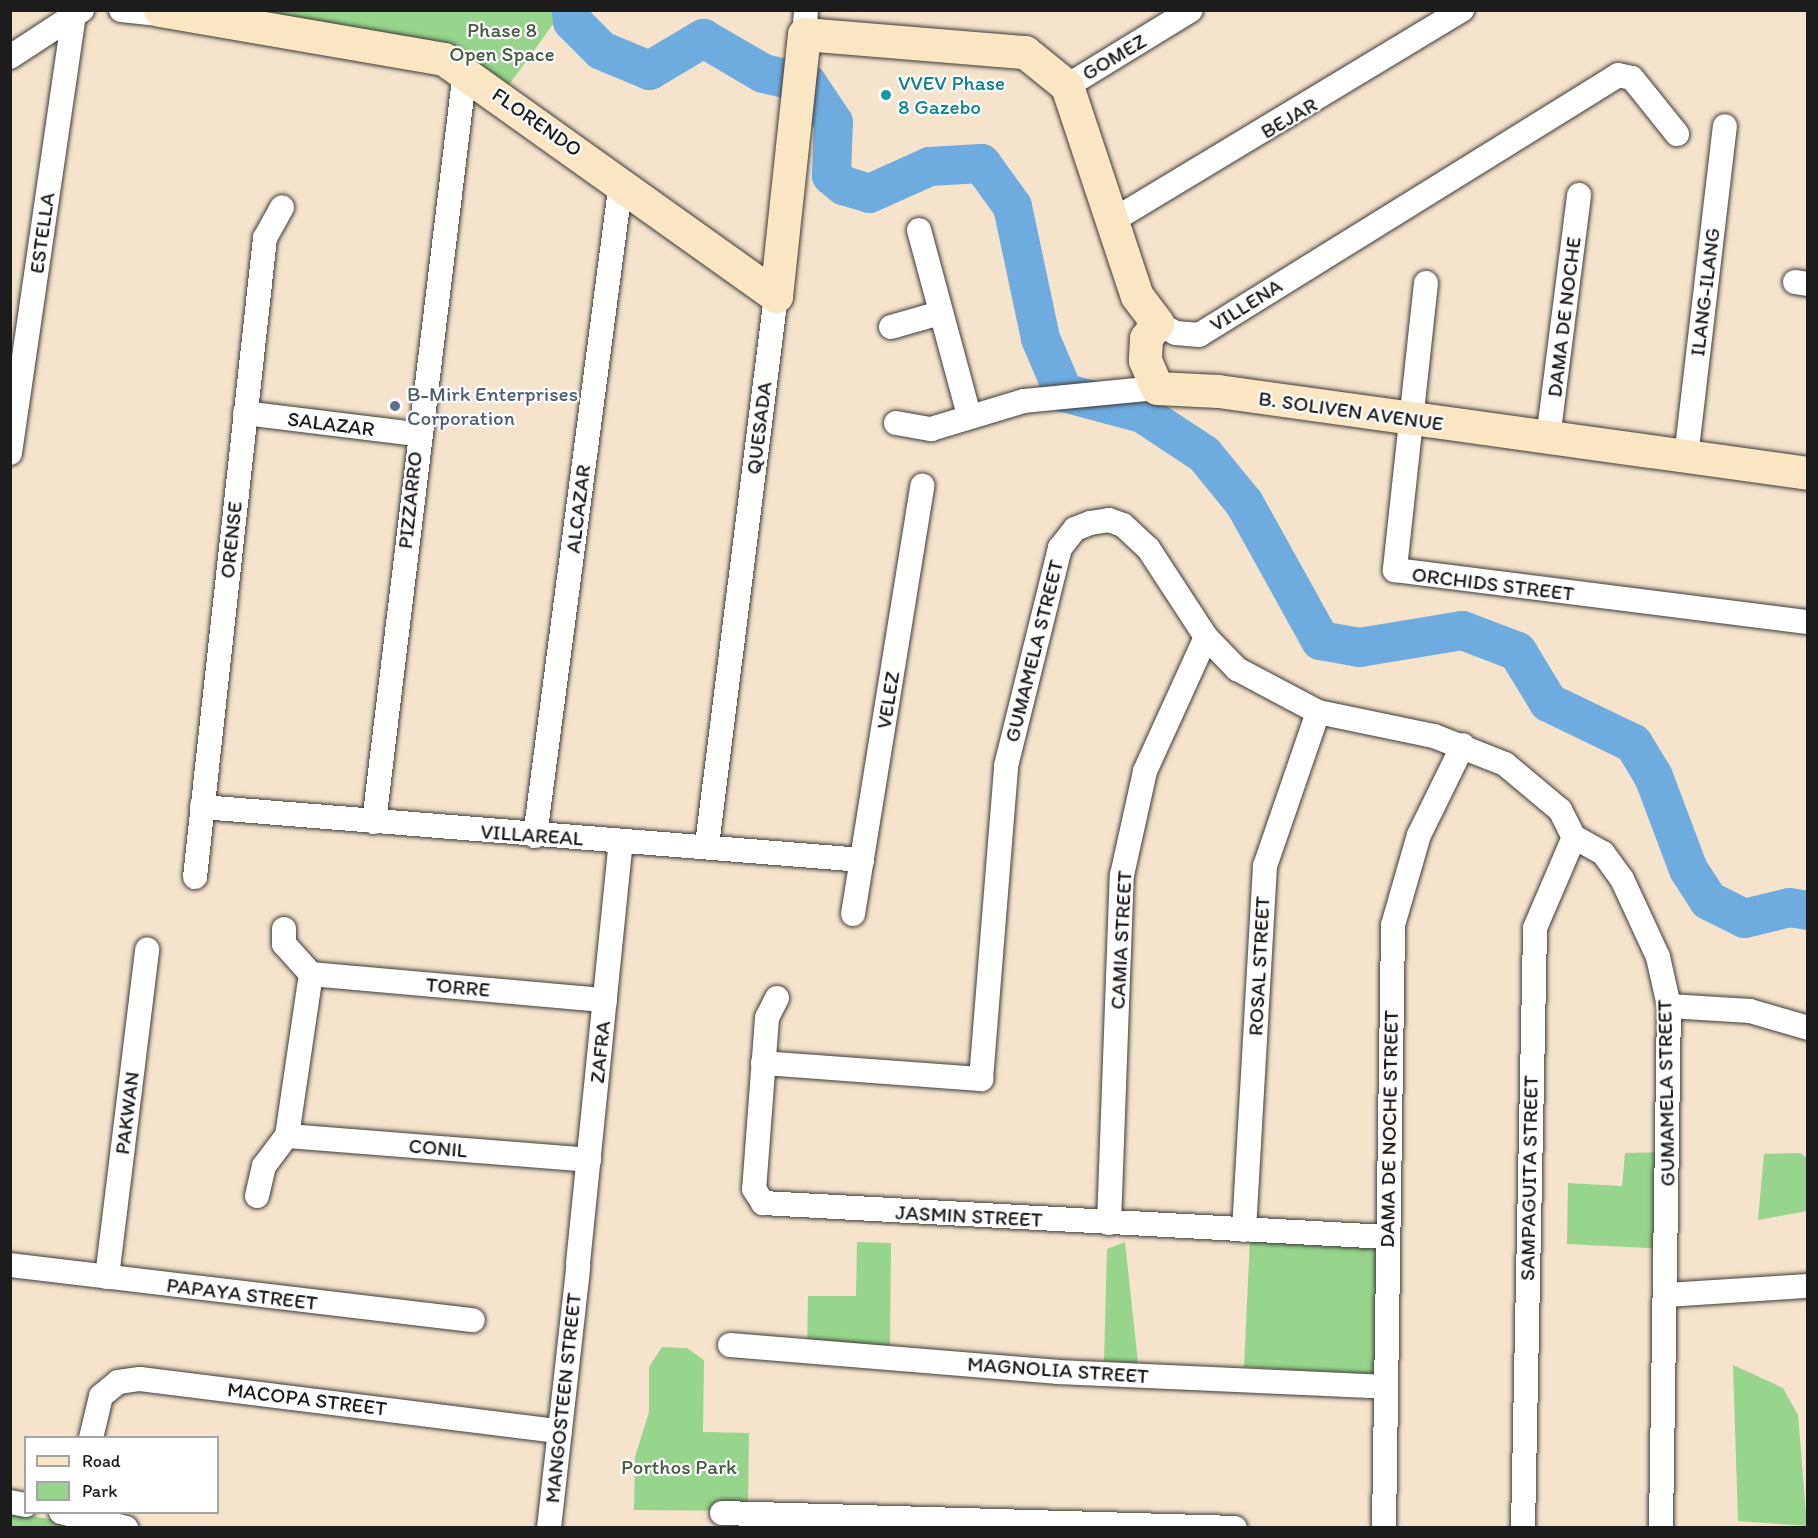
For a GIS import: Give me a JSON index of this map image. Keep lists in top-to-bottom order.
{
  "streets": {
    "street": [
      "GOMEZ",
      "BEJAR",
      "FLORENDO",
      "ESTELLA",
      "ILANG-ILANG",
      "VILLENA",
      "DAMA DE NOCHE",
      "B. SOLIVEN AVENUE",
      "SALAZAR",
      "QUESADA",
      "PIZZARRO",
      "ALCAZAR",
      "ORENSE",
      "ORCHIDS STREET",
      "GUMAMELA STREET",
      "VELEZ",
      "VILLAREAL",
      "CAMIA STREET",
      "ROSAL STREET",
      "TORRE",
      "ZAFRA",
      "PAKWAN",
      "DAMA DE NOCHE STREET",
      "CONIL",
      "SAMPAGUITA STREET",
      "JASMIN STREET",
      "PAPAYA STREET",
      "MAGNOLIA STREET",
      "MANGOSTEEN STREET",
      "MACOPA STREET"
    ]
  },
  "crossings": [
    ["FLORENDO", "QUESADA"],
    ["FLORENDO", "PIZZARRO"],
    ["FLORENDO", "ALCAZAR"],
    ["ILANG-ILANG", "B. SOLIVEN AVENUE"],
    ["DAMA DE NOCHE", "B. SOLIVEN AVENUE"],
    ["B. SOLIVEN AVENUE", "ORCHIDS STREET"],
    ["SALAZAR", "PIZZARRO"],
    ["SALAZAR", "ORENSE"],
    ["QUESADA", "VILLAREAL"],
    ["PIZZARRO", "VILLAREAL"],
    ["ALCAZAR", "VILLAREAL"],
    ["ORENSE", "VILLAREAL"],
    ["GUMAMELA STREET", "CAMIA STREET"],
    ["GUMAMELA STREET", "ROSAL STREET"],
    ["GUMAMELA STREET", "DAMA DE NOCHE STREET"],
    ["GUMAMELA STREET", "SAMPAGUITA STREET"],
    ["GUMAMELA STREET", "JASMIN STREET"],
    ["VELEZ", "VILLAREAL"],
    ["VILLAREAL", "ZAFRA"],
    ["CAMIA STREET", "JASMIN STREET"],
    ["ROSAL STREET", "JASMIN STREET"],
    ["TORRE", "ZAFRA"],
    ["ZAFRA", "CONIL"],
    ["ZAFRA", "MANGOSTEEN STREET"],
    ["PAKWAN", "PAPAYA STREET"],
    ["DAMA DE NOCHE STREET", "JASMIN STREET"],
    ["DAMA DE NOCHE STREET", "MAGNOLIA STREET"],
    ["MANGOSTEEN STREET", "MACOPA STREET"]
  ],
  "parks": ["Phase 8 Open Space", "Porthos Park"],
  "places": ["VVEV Phase 8 Gazebo", "B-Mirk Enterprises Corporation"],
  "legend": ["Road", "Park"]
}
